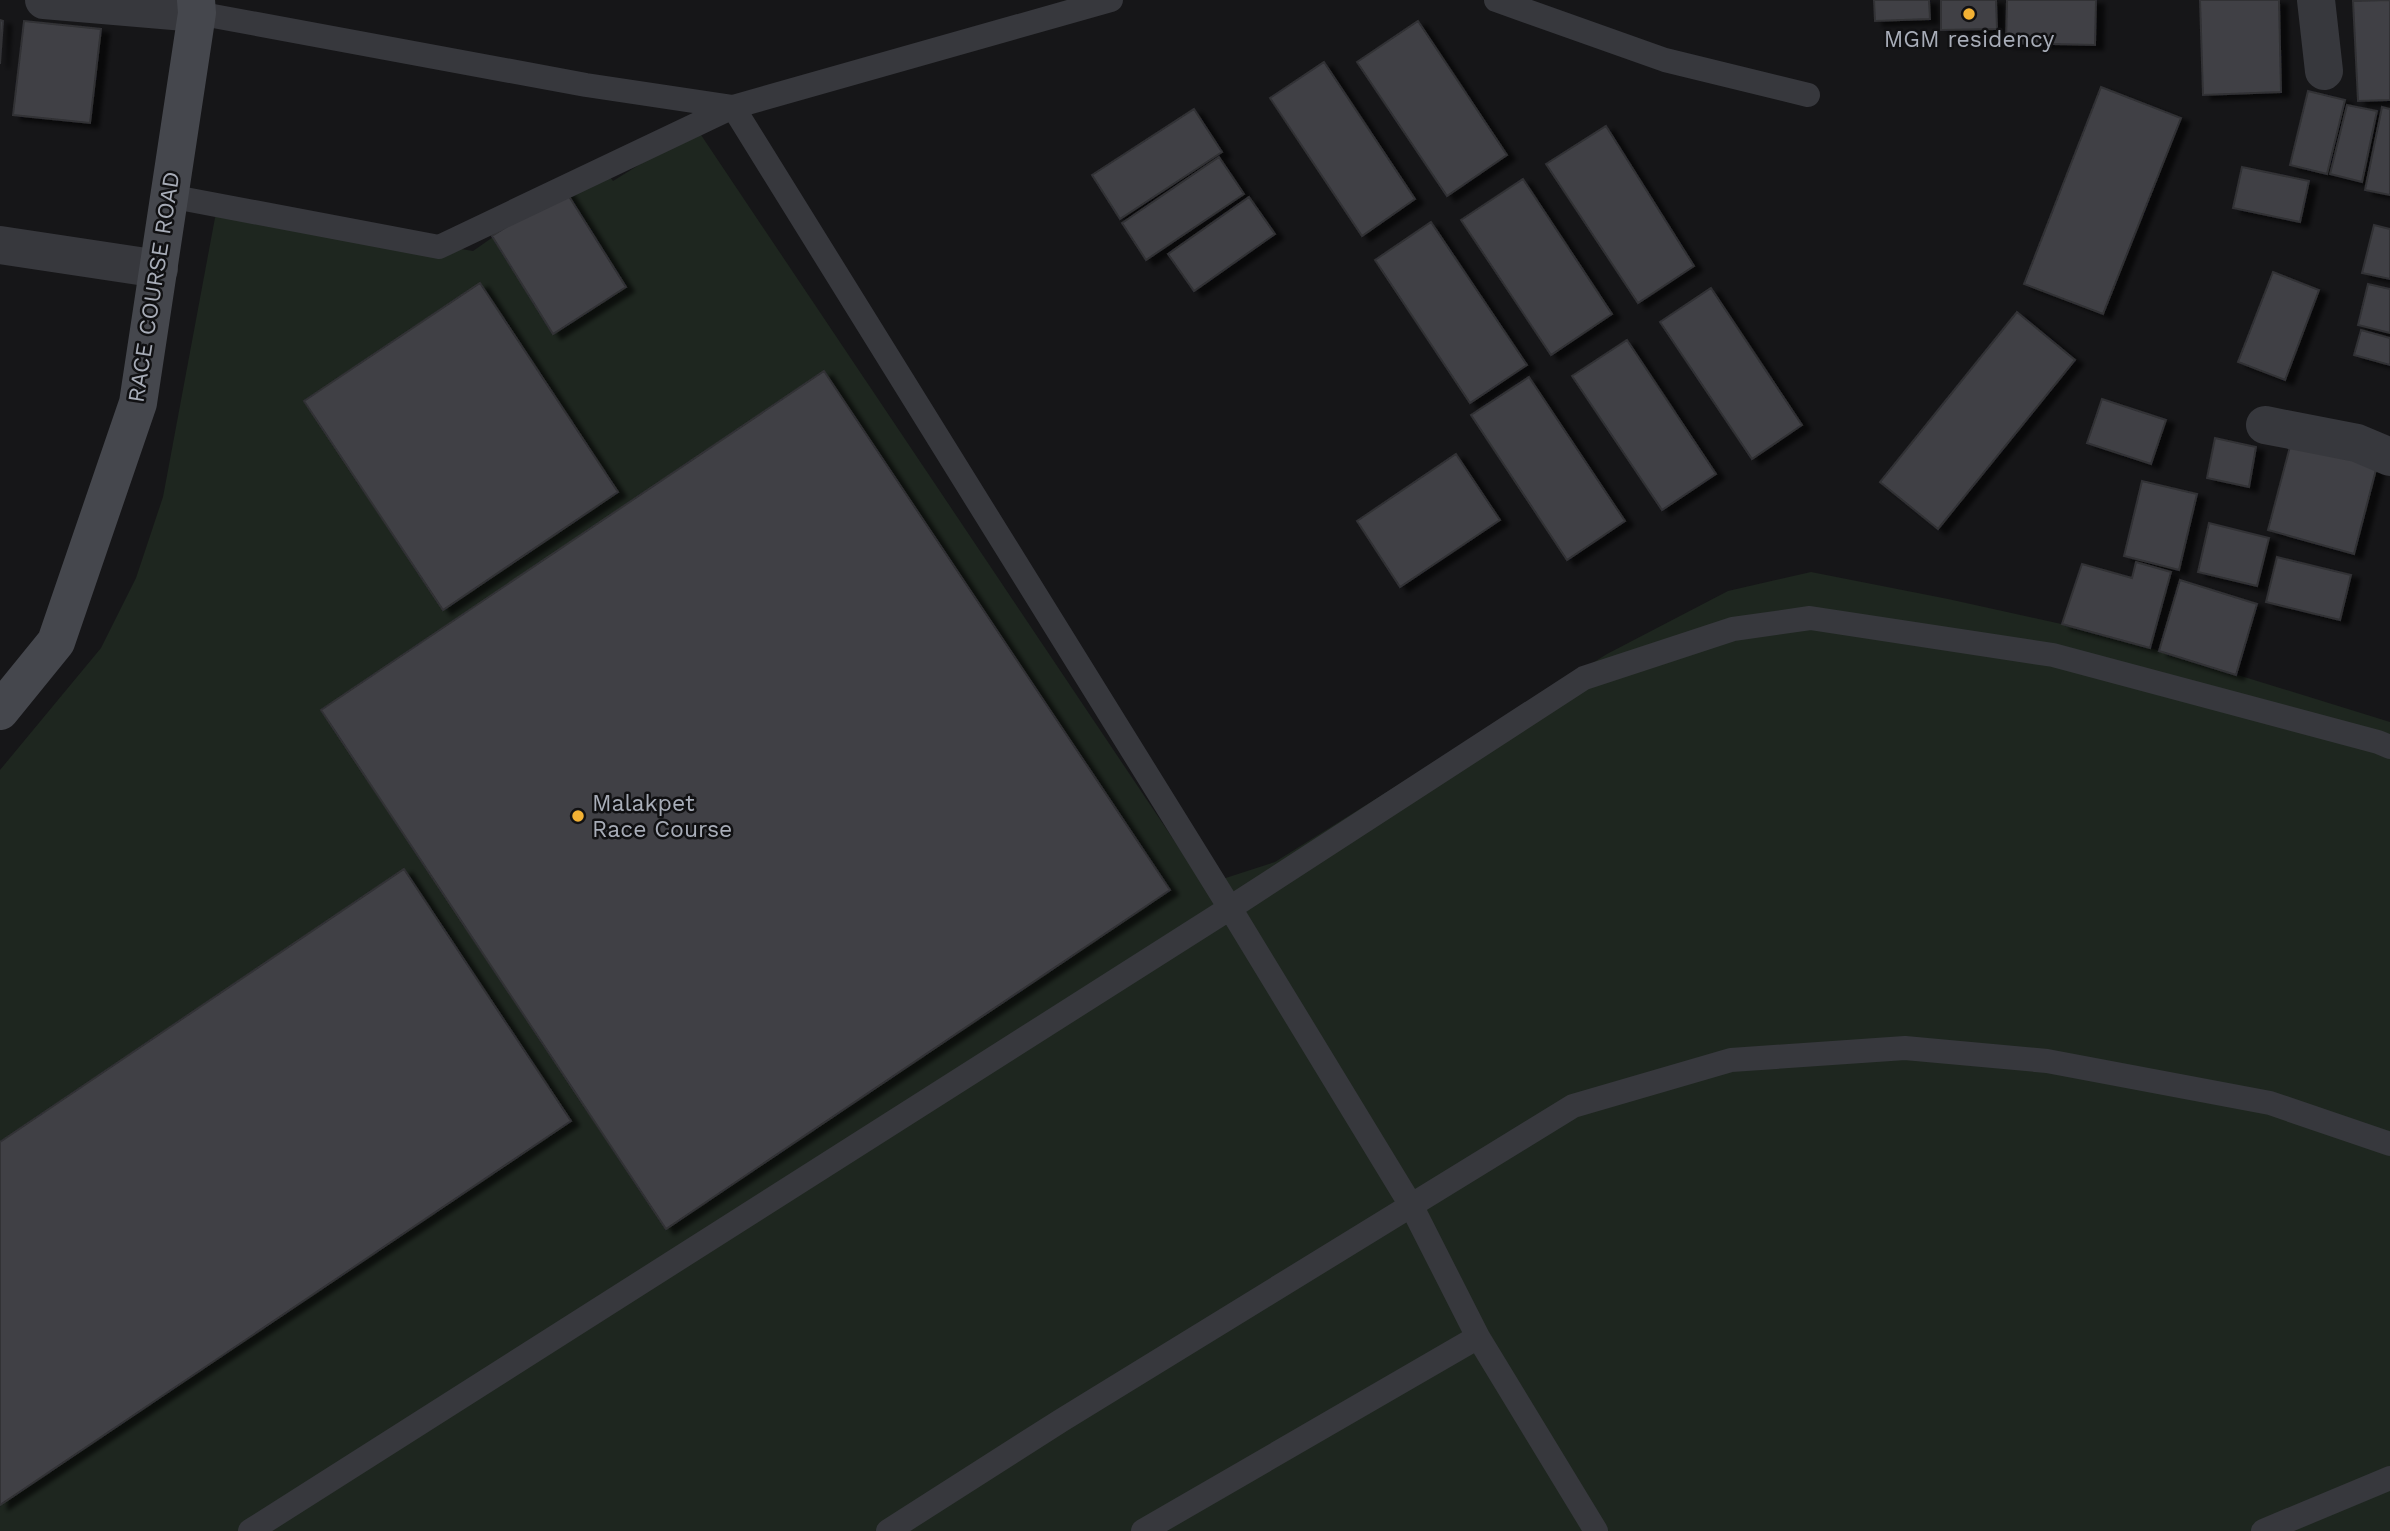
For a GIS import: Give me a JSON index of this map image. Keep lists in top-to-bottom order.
{
  "streets": {
    "street": ["RACE COURSE ROAD"]
  },
  "places": ["MGM residency", "Malakpet Race Course"]
}
